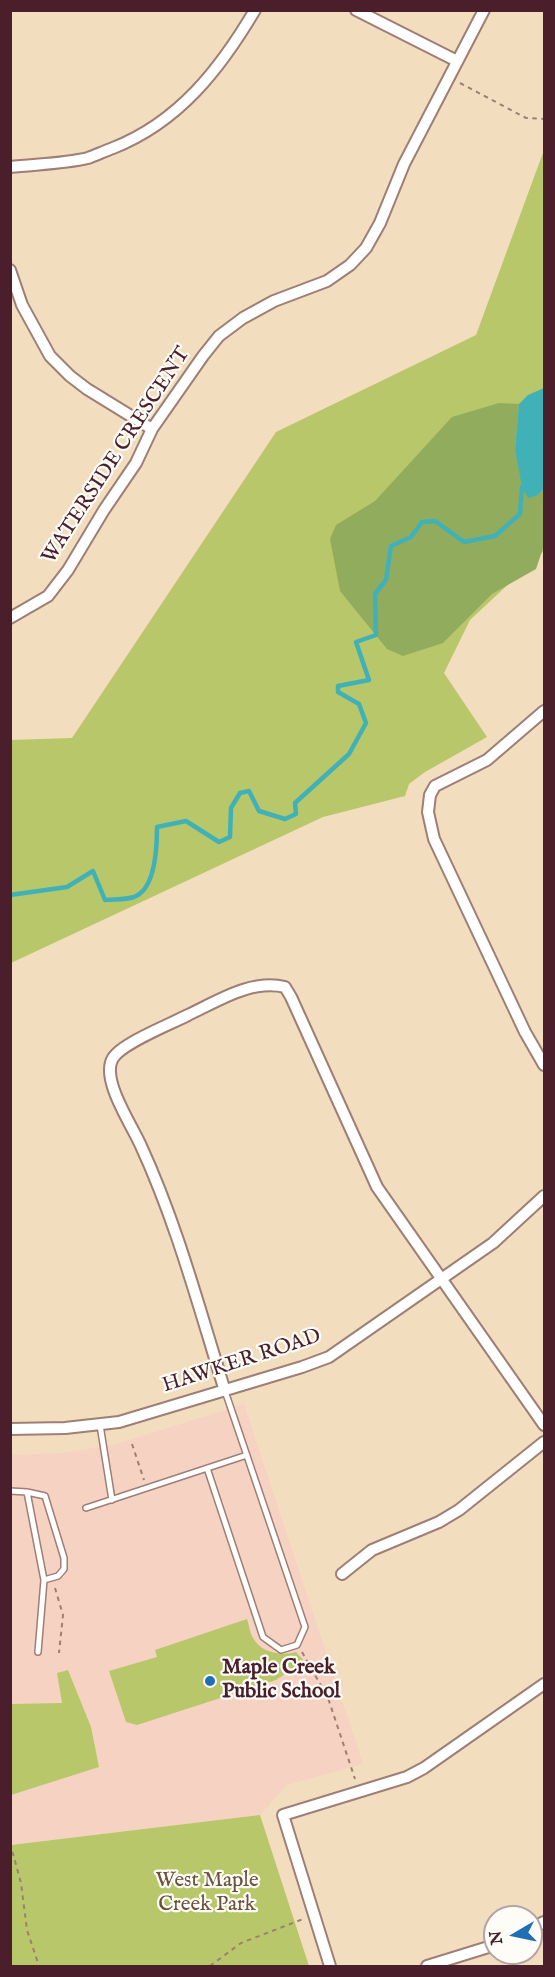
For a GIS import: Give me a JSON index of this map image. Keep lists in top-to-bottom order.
{
  "streets": {
    "street": ["WATERSIDE CRESCENT", "HAWKER ROAD"]
  },
  "parks": ["West Maple Creek Park"],
  "places": ["Maple Creek Public School"],
  "north": "left"
}
